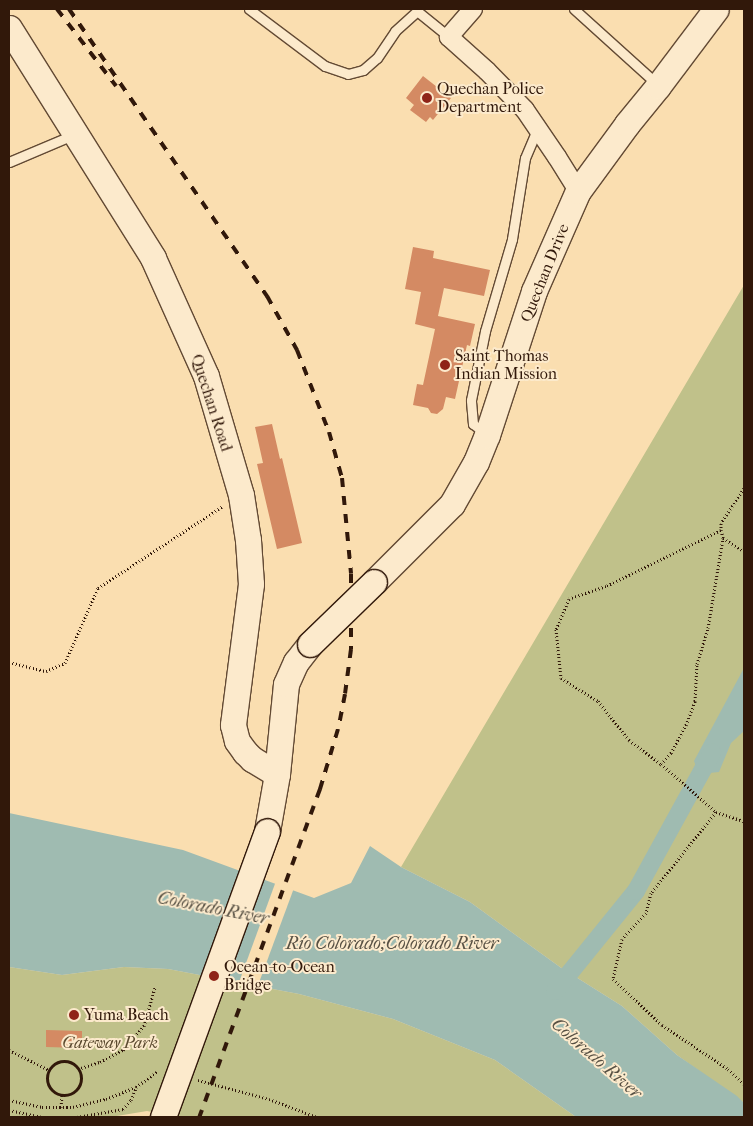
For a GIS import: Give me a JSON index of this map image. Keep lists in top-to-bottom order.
{
  "streets": {
    "street": ["Quechan Drive", "Quechan Road"]
  },
  "crossings": [
    ["Quechan Drive", "Quechan Road"]
  ],
  "water": ["Colorado River", "Río Colorado;Colorado River"],
  "parks": ["Gateway Park"],
  "places": [
    "Quechan Police Department",
    "Saint Thomas Indian Mission",
    "Ocean-to-Ocean Bridge",
    "Yuma Beach"
  ]
}
